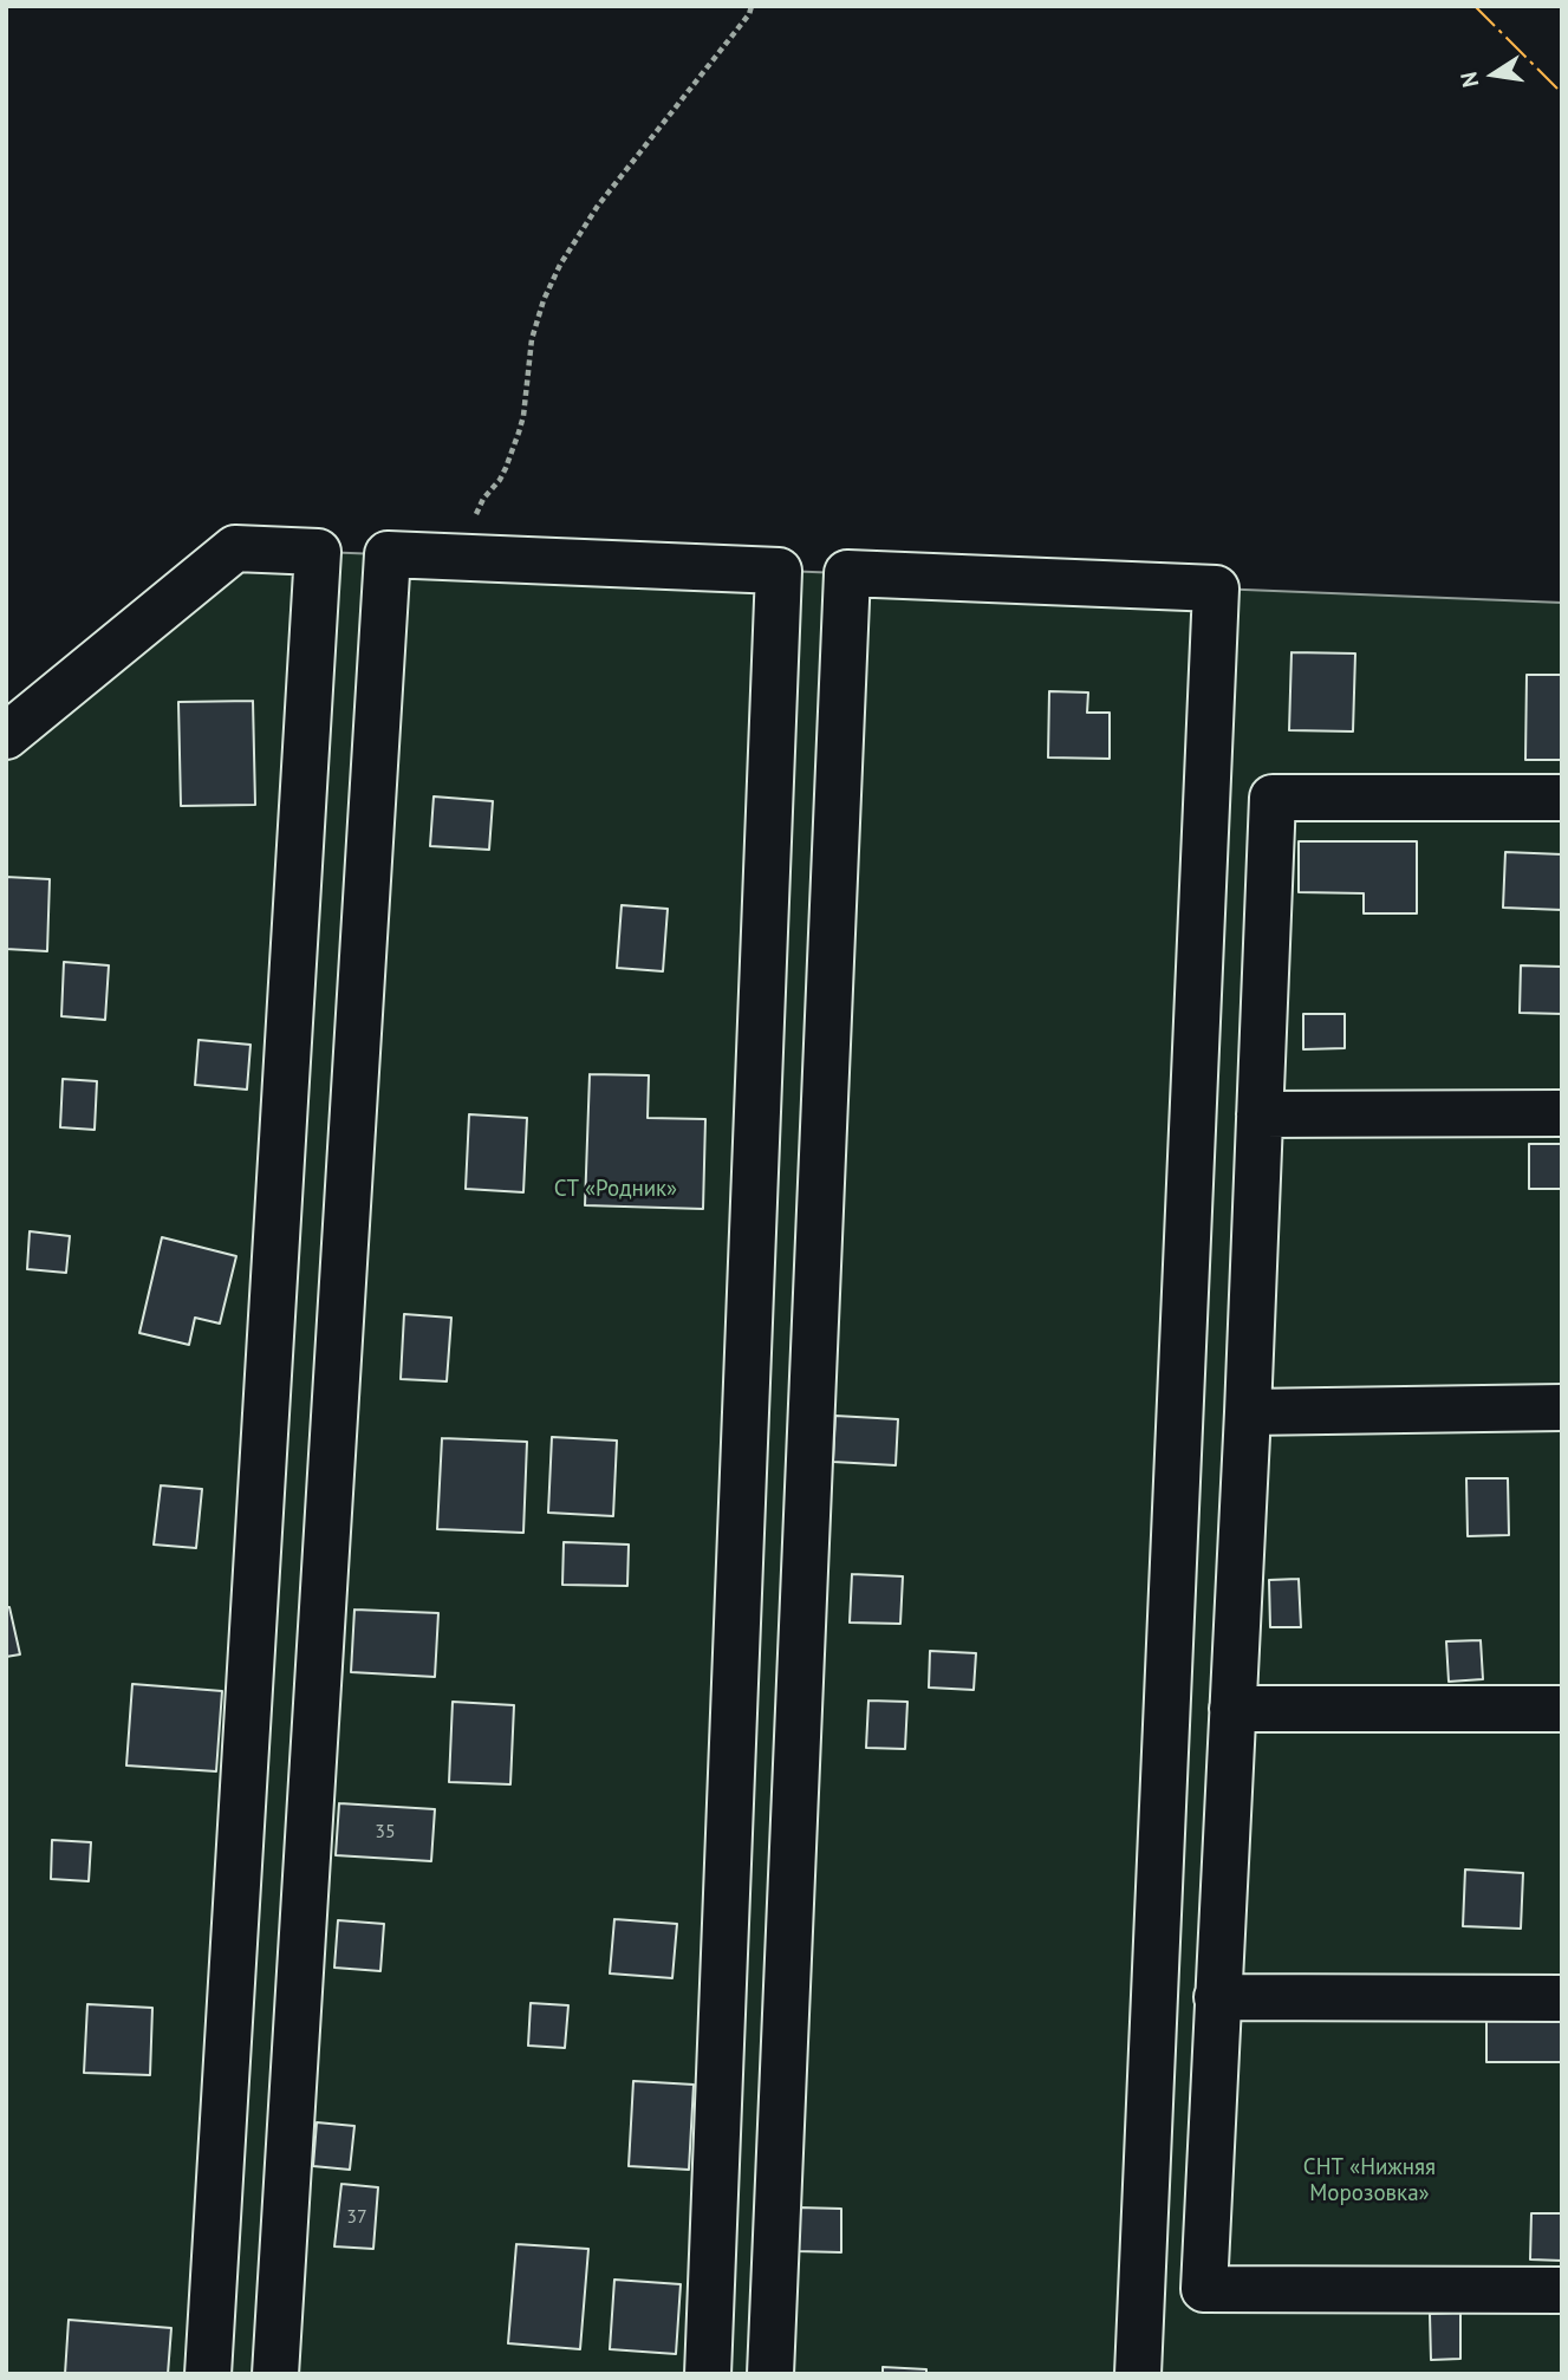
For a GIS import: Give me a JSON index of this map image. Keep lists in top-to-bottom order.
{
  "parks": ["СТ «Родник»", "СНТ «Нижняя Морозовка»"],
  "house_numbers": ["35", "37"],
  "north": "left"
}
